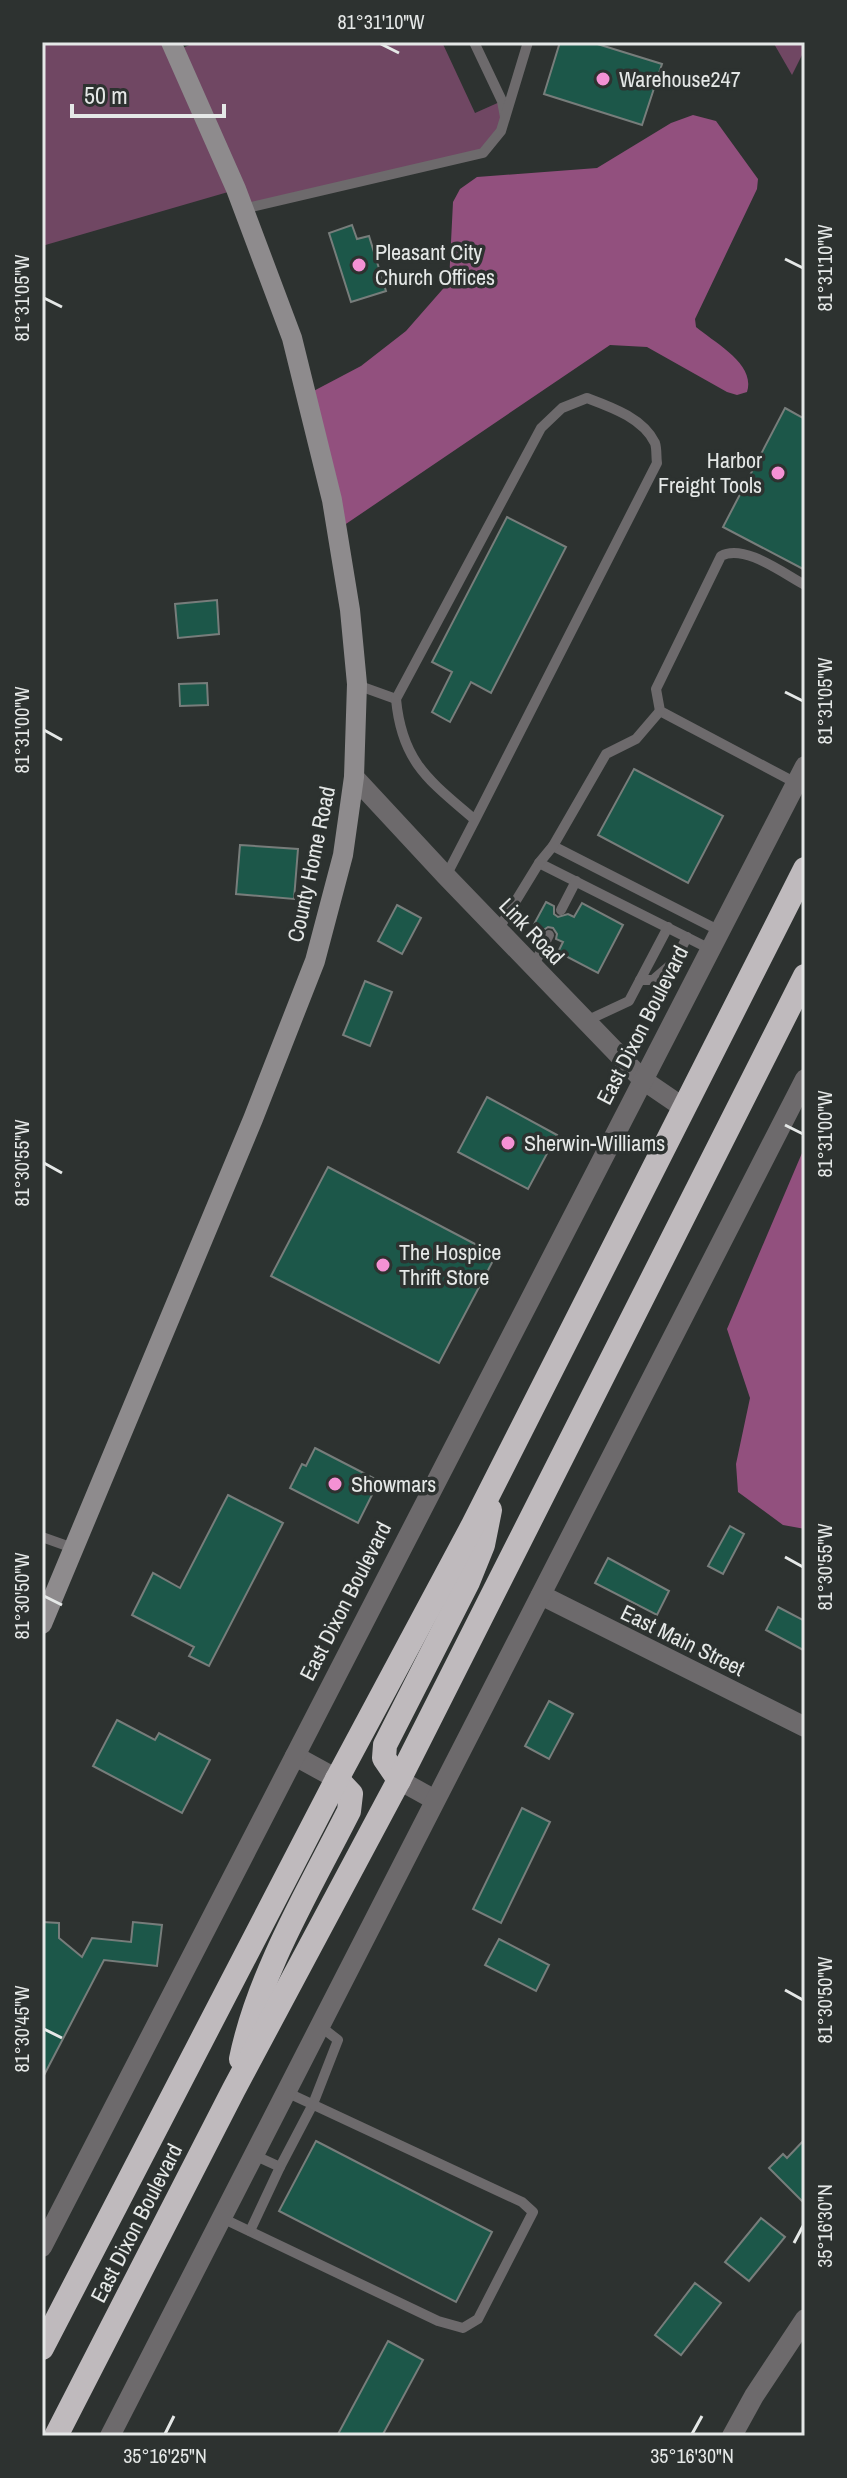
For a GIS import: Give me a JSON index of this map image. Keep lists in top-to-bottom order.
{
  "streets": {
    "highway": ["East Dixon Boulevard"],
    "street": ["County Home Road", "Link Road", "East Main Street"]
  },
  "crossings": [
    ["County Home Road", "Link Road"],
    ["Link Road", "East Dixon Boulevard"]
  ],
  "places": [
    "Warehouse247",
    "Pleasant City Church Offices",
    "Harbor Freight Tools",
    "Sherwin-Williams",
    "The Hospice Thrift Store",
    "Showmars"
  ],
  "scale_bar": "50 m",
  "coordinates": [
    "81°31'10\"W",
    "81°31'05\"W",
    "81°31'00\"W",
    "81°30'55\"W",
    "81°30'50\"W",
    "81°30'45\"W",
    "35°16'30\"N",
    "35°16'25\"N"
  ]
}
